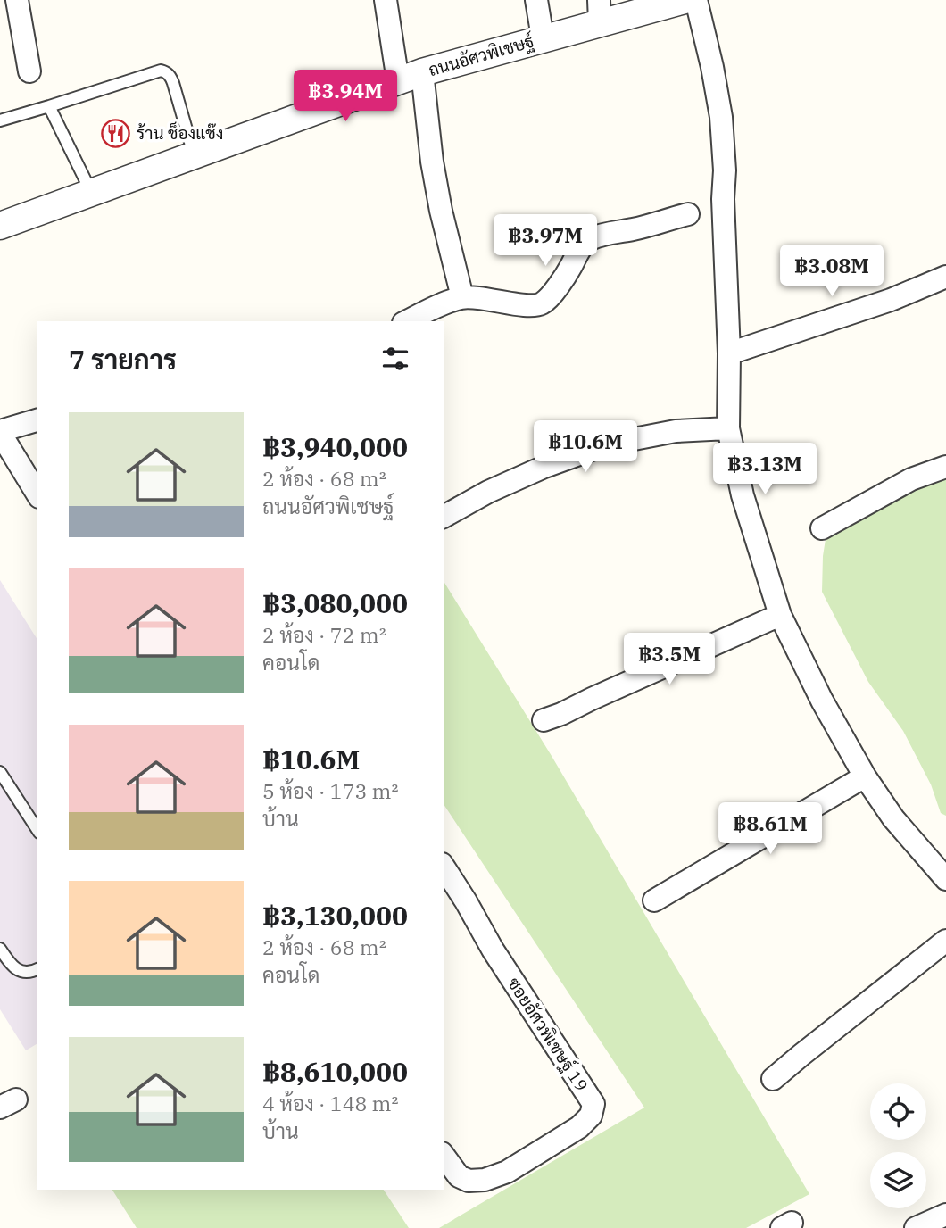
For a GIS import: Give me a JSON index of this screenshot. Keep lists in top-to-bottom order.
{
  "streets": {
    "street": ["ถนนอัศวพิเชษฐ์", "ซอยอัศวพิเชษฐ์ 19"]
  },
  "places": {
    "restaurant": ["ร้าน ช็องแช๊ง"]
  },
  "page": {
    "price": [
      "฿3.94M",
      "฿3.97M",
      "฿3.08M",
      "฿10.6M",
      "฿3.13M",
      "฿3.5M",
      "฿8.61M"
    ],
    "heading": "7 รายการ",
    "list": [
      {
        "name": "฿3,940,000",
        "note": "2 ห้อง · 68 m² · ถนนอัศวพิเชษฐ์"
      },
      {
        "name": "฿3,080,000",
        "note": "2 ห้อง · 72 m² · คอนโด"
      },
      {
        "name": "฿10.6M",
        "note": "5 ห้อง · 173 m² · บ้าน"
      },
      {
        "name": "฿3,130,000",
        "note": "2 ห้อง · 68 m² · คอนโด"
      },
      {
        "name": "฿8,610,000",
        "note": "4 ห้อง · 148 m² · บ้าน"
      }
    ]
  }
}
